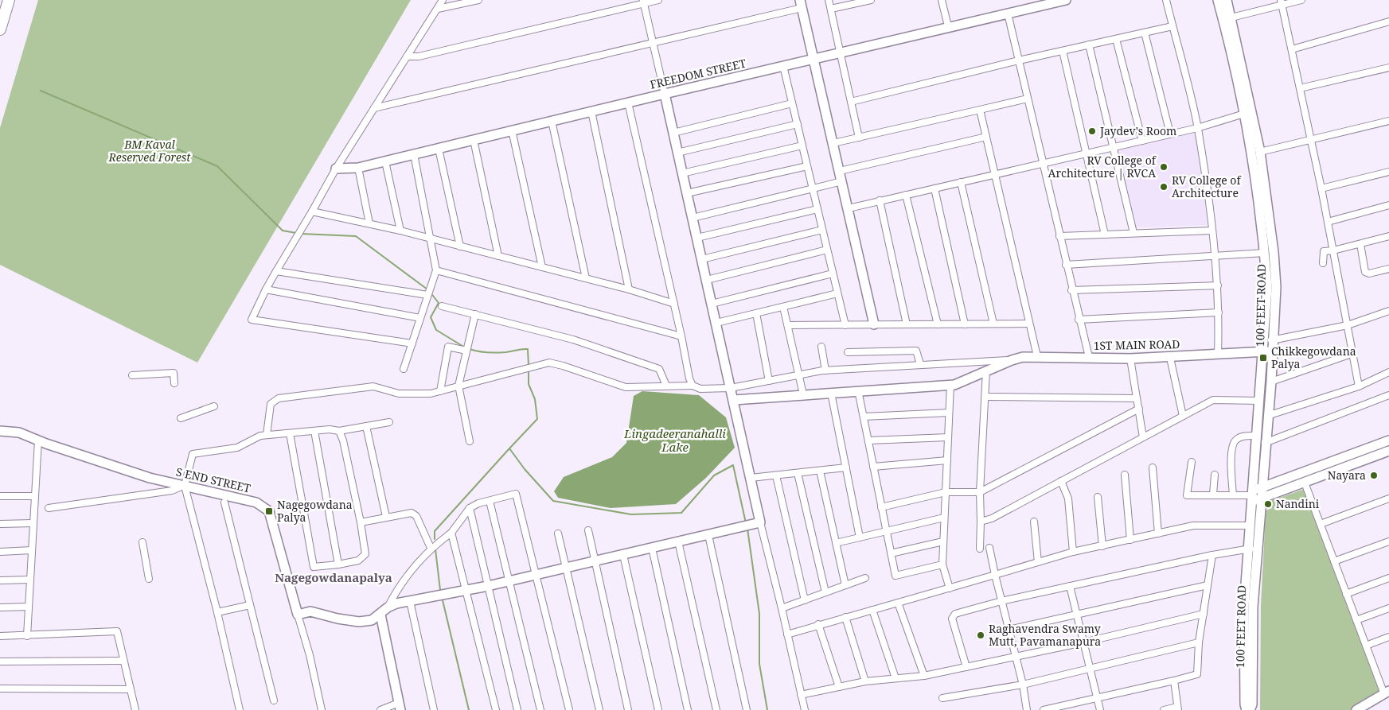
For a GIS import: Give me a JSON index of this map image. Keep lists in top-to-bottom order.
{
  "streets": {
    "street": [
      "FREEDOM STREET",
      "100 FEET ROAD",
      "1ST MAIN ROAD",
      "S END STREET"
    ]
  },
  "crossings": [
    ["100 FEET ROAD", "1ST MAIN ROAD"]
  ],
  "districts": ["Nagegowdanapalya"],
  "water": ["Lingadeeranahalli Lake"],
  "parks": ["BM Kaval Reserved Forest"],
  "places": {
    "other": [
      "Jaydev's Room",
      "RV College of Architecture | RVCA",
      "RV College of Architecture",
      "Nayara",
      "Nandini",
      "Raghavendra Swamy Mutt, Pavamanapura"
    ],
    "transit": ["Chikkegowdana Palya", "Nagegowdana Palya"]
  }
}
